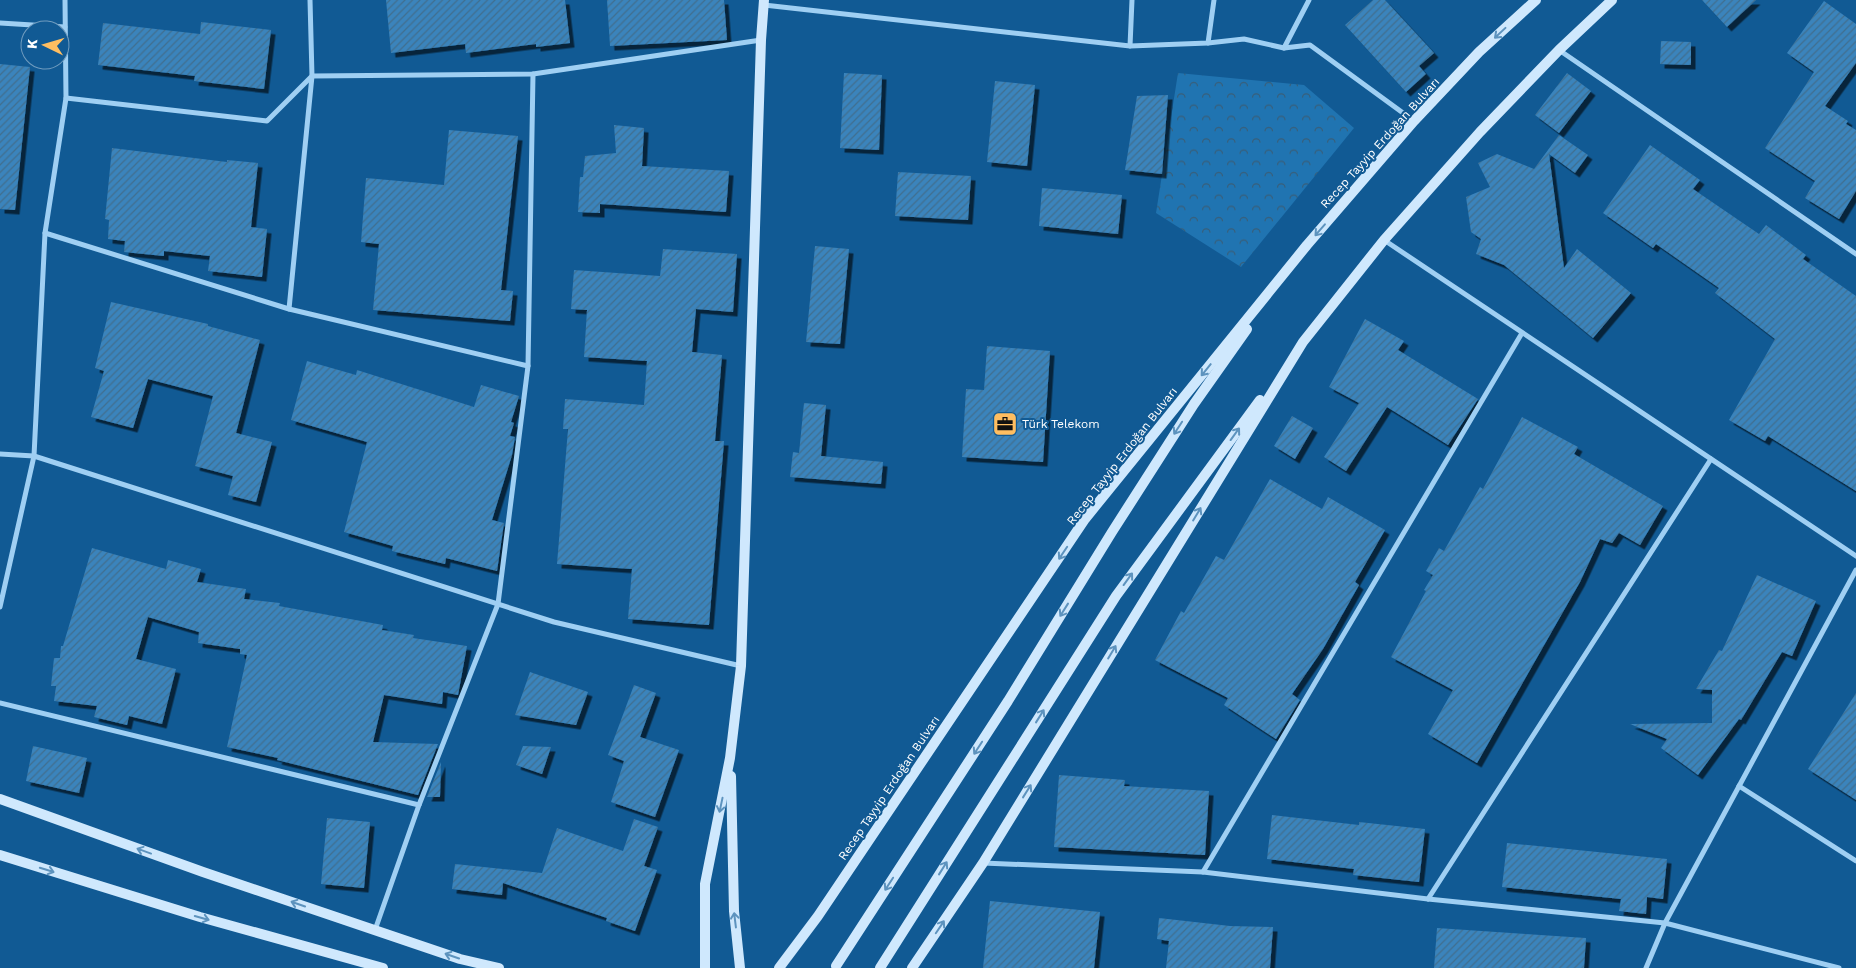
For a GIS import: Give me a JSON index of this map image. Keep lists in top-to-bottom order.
{
  "streets": {
    "main road": ["Recep Tayyip Erdoğan Bulvarı"]
  },
  "places": {
    "office": ["Türk Telekom"]
  },
  "north": "left"
}
